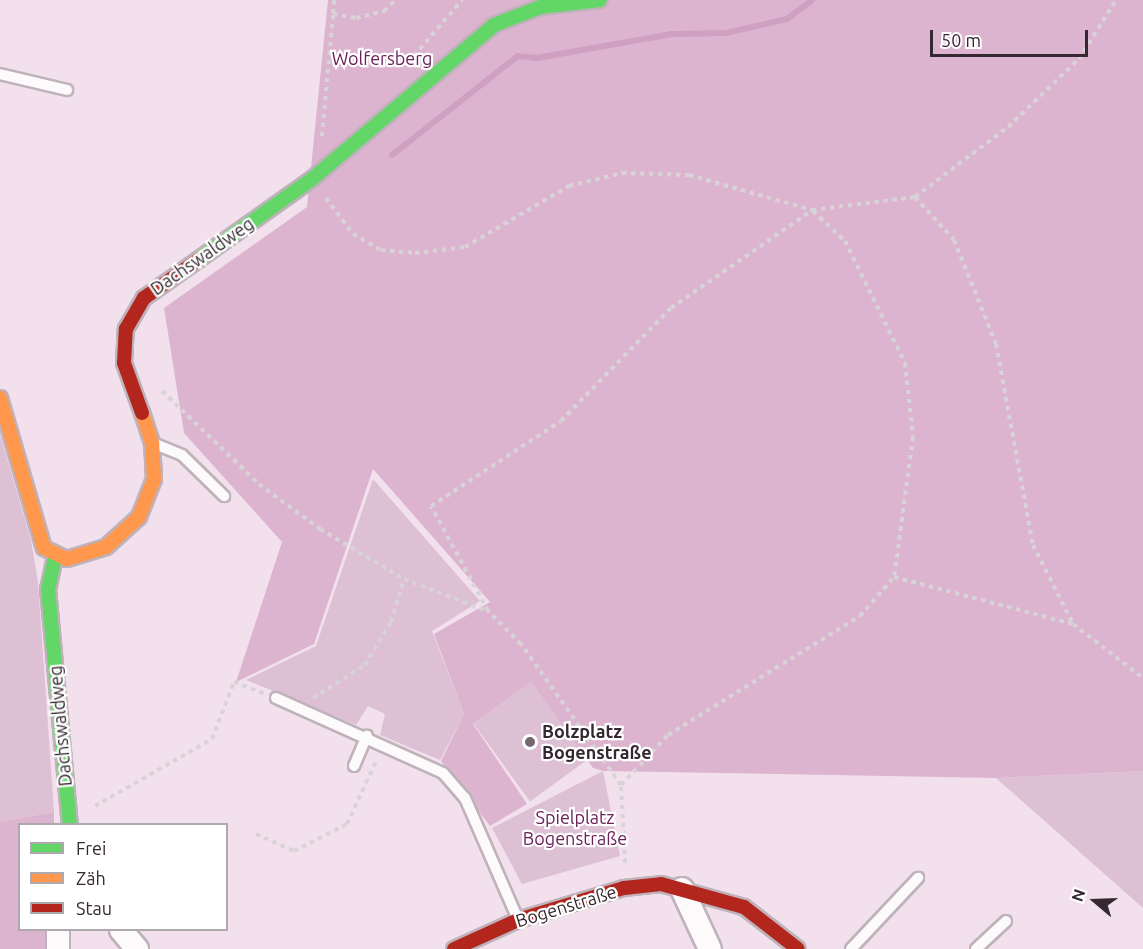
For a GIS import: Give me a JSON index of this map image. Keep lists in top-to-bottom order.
{
  "streets": {
    "street": ["Dachswaldweg", "Bogenstraße"]
  },
  "parks": ["Wolfersberg", "Spielplatz Bogenstraße"],
  "places": ["Bolzplatz Bogenstraße"],
  "legend": ["Frei", "Zäh", "Stau"],
  "scale_bar": "50 m",
  "north": "left"
}
